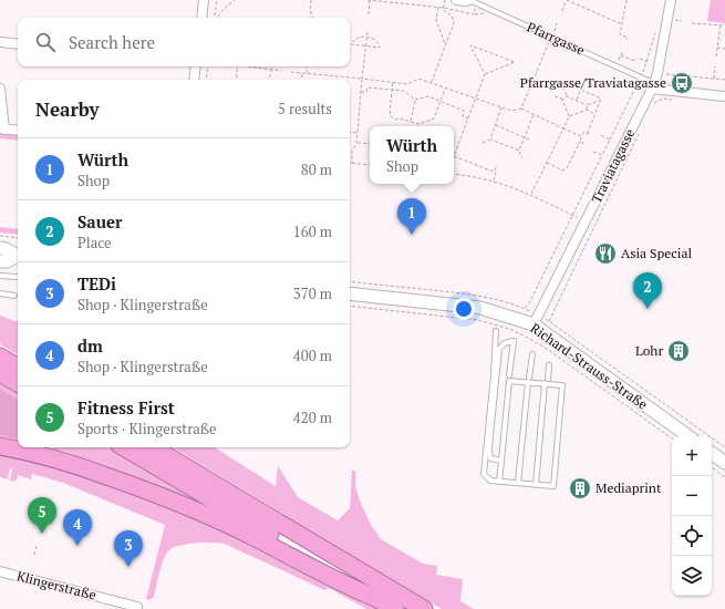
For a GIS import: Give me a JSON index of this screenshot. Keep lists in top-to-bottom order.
{
  "streets": {
    "main road": ["Richard-Strauss-Straße"],
    "street": ["Pfarrgasse", "Traviatagasse", "Klingerstraße"]
  },
  "crossings": [
    ["Pfarrgasse", "Traviatagasse"],
    ["Traviatagasse", "Richard-Strauss-Straße"]
  ],
  "places": {
    "bus stop": ["Pfarrgasse/Traviatagasse"],
    "restaurant": ["Asia Special"],
    "building": ["Lohr", "Mediaprint"]
  },
  "page": {
    "search": "Search here",
    "heading": ["Nearby", "5 results"],
    "popup": ["Würth", "Shop"],
    "list": [
      {
        "mark": "1",
        "name": "Würth",
        "note": "Shop",
        "value": "80 m"
      },
      {
        "mark": "2",
        "name": "Sauer",
        "note": "Place",
        "value": "160 m"
      },
      {
        "mark": "3",
        "name": "TEDi",
        "note": "Shop · Klingerstraße",
        "value": "370 m"
      },
      {
        "mark": "4",
        "name": "dm",
        "note": "Shop · Klingerstraße",
        "value": "400 m"
      },
      {
        "mark": "5",
        "name": "Fitness First",
        "note": "Sports · Klingerstraße",
        "value": "420 m"
      }
    ],
    "pins": [
      "1",
      "2",
      "5",
      "4",
      "3"
    ],
    "map_buttons": ["+", "−"]
  }
}
